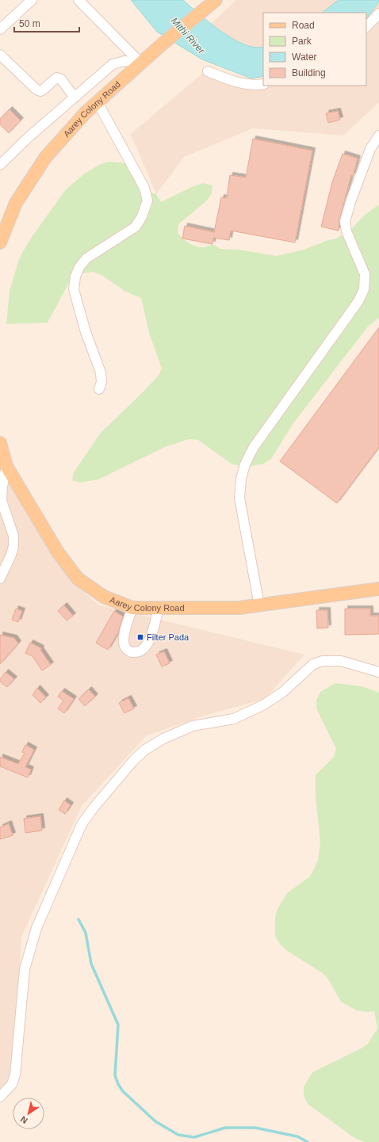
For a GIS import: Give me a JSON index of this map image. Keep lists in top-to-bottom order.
{
  "streets": {
    "main road": ["Aarey Colony Road"]
  },
  "water": ["Mithi River"],
  "places": {
    "transit": ["Filter Pada"]
  },
  "legend": [
    "Road",
    "Park",
    "Water",
    "Building"
  ],
  "scale_bar": "50 m",
  "north": "bottom left"
}
